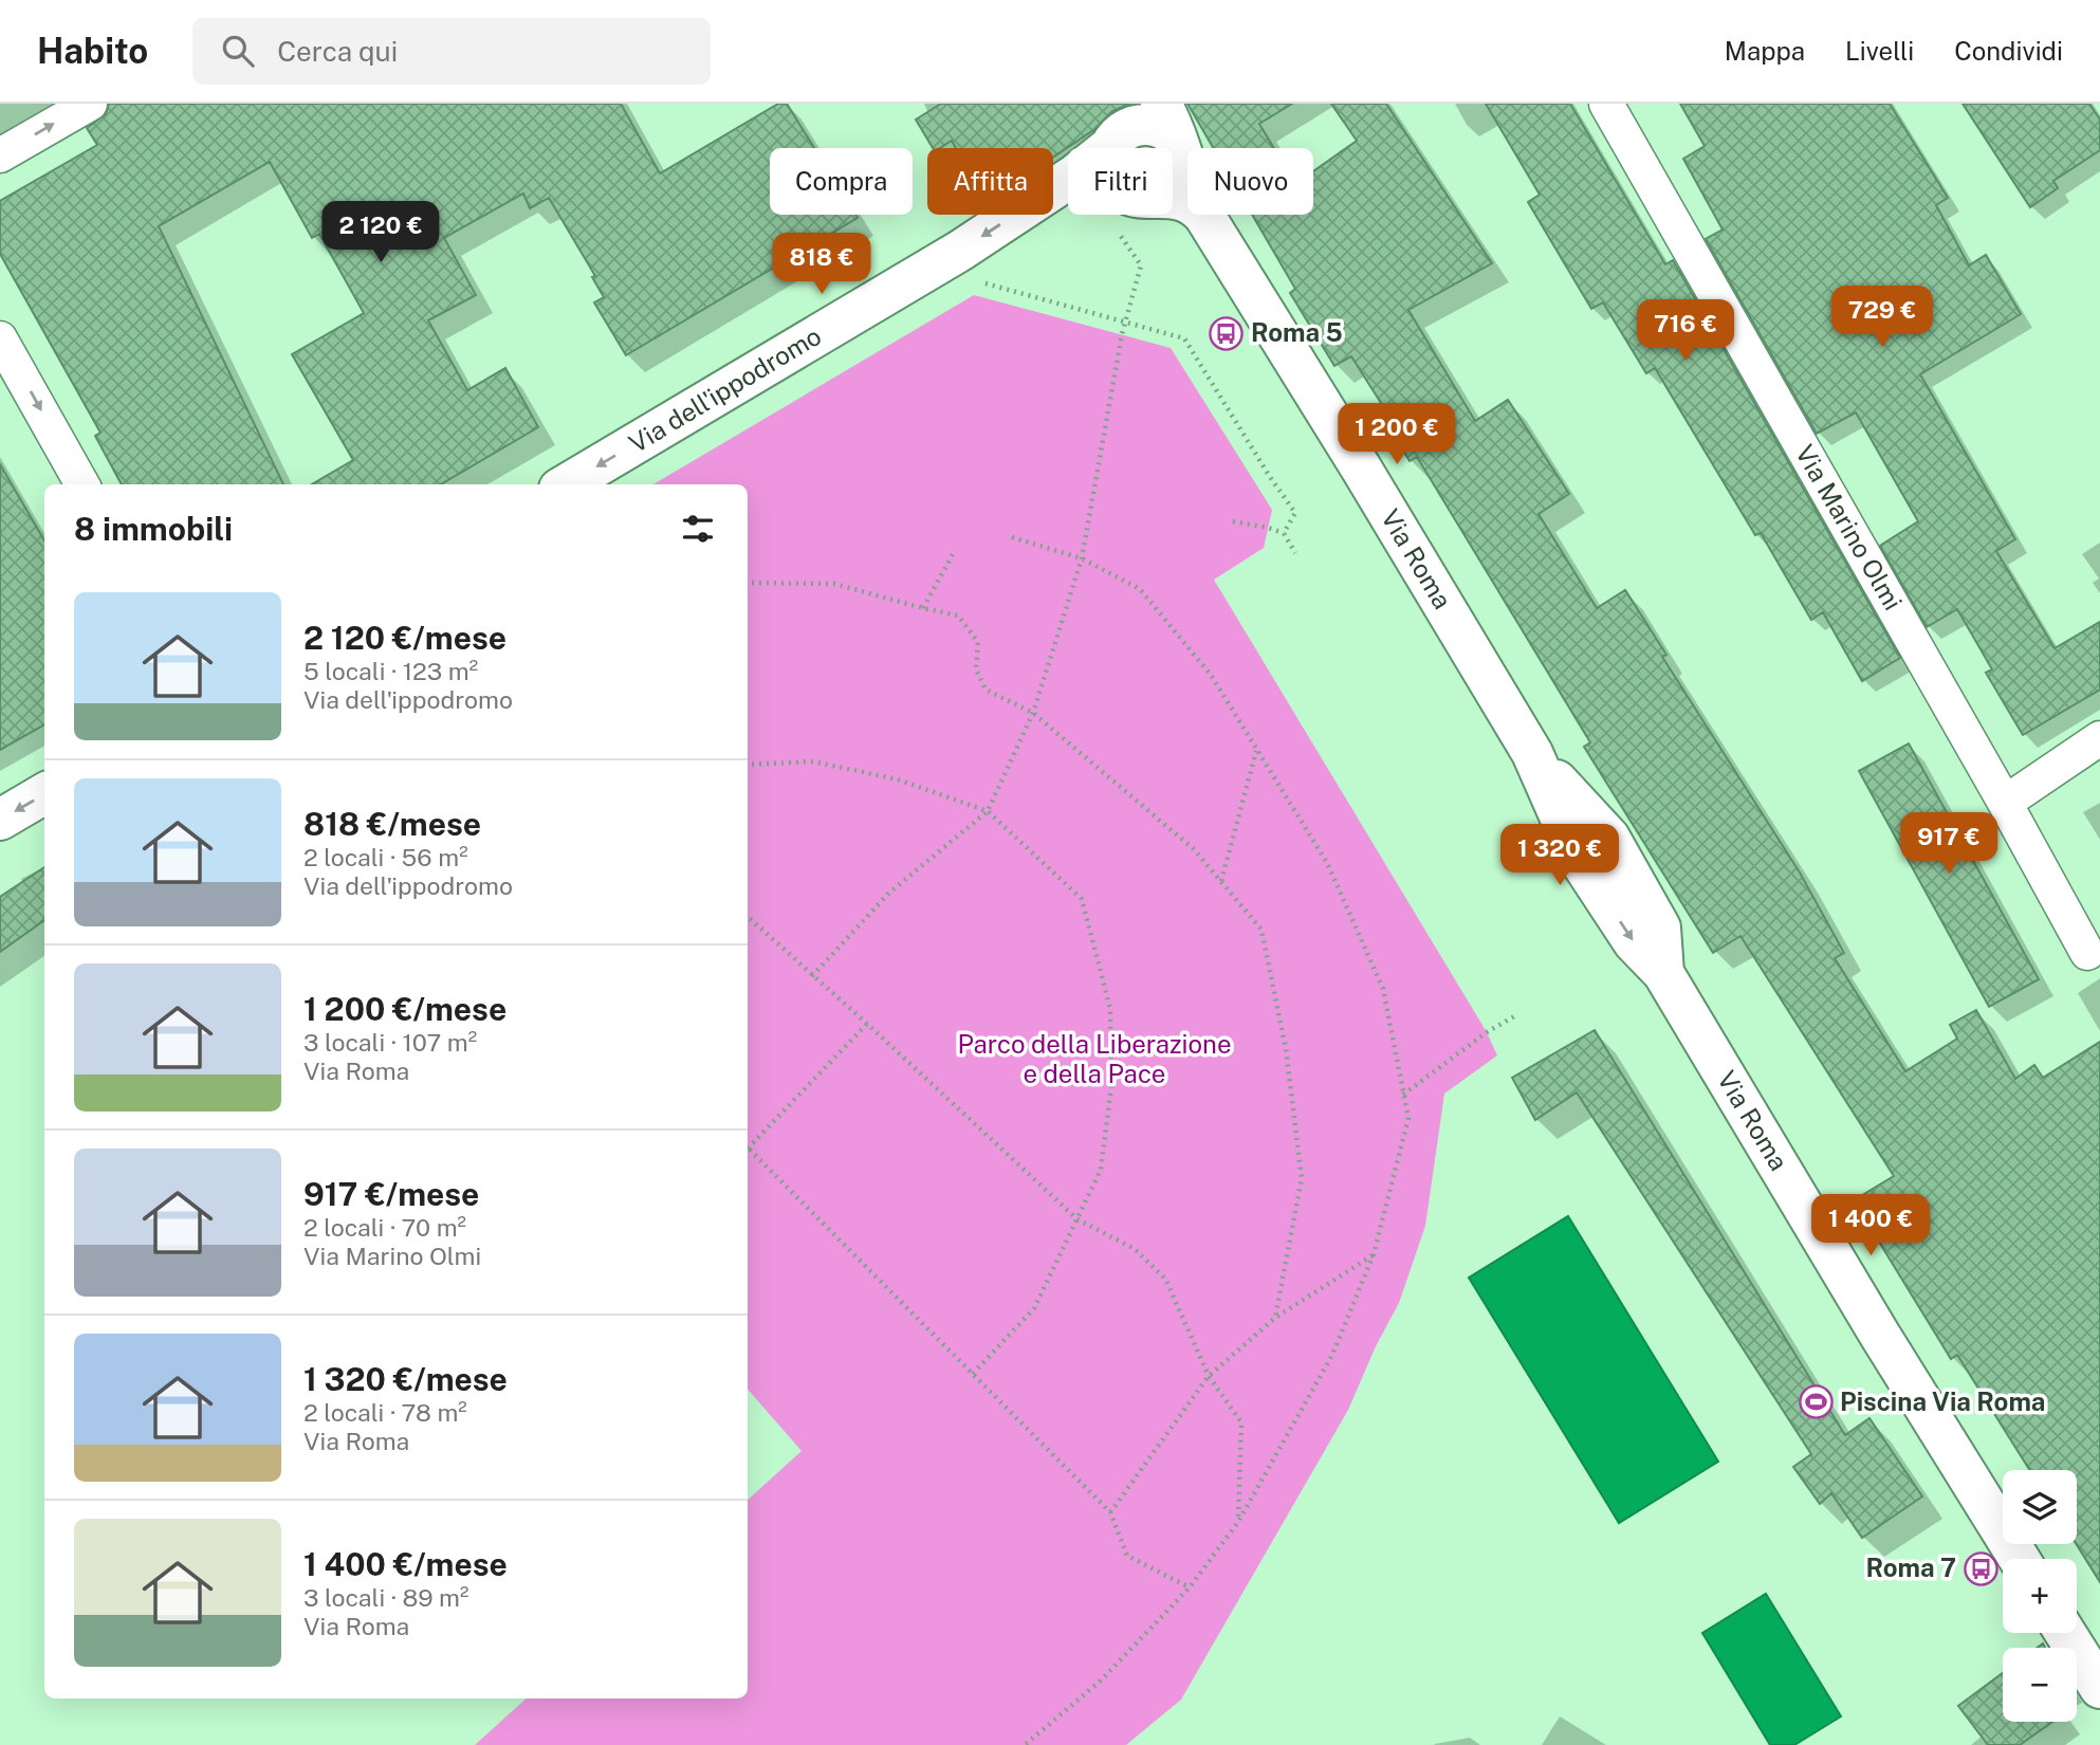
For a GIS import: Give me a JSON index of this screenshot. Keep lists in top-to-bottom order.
{
  "streets": {
    "street": ["Via dell'ippodromo", "Via Marino Olmi", "Via Roma"]
  },
  "crossings": [
    ["Via dell'ippodromo", "Via Roma"]
  ],
  "one_way": ["Via dell'ippodromo"],
  "parks": ["Parco della Liberazione e della Pace"],
  "places": {
    "bus stop": ["Roma 5", "Roma 7"],
    "sports": ["Piscina Via Roma"]
  },
  "page": {
    "header": "Habito",
    "search": "Cerca qui",
    "nav": ["Mappa", "Livelli", "Condividi"],
    "chip": [
      "Compra",
      "Affitta",
      "Filtri",
      "Nuovo"
    ],
    "price": [
      "2 120 €",
      "818 €",
      "729 €",
      "716 €",
      "1 200 €",
      "917 €",
      "1 320 €",
      "1 400 €"
    ],
    "heading": "8 immobili",
    "list": [
      {
        "name": "2 120 €/mese",
        "note": "5 locali · 123 m² · Via dell'ippodromo"
      },
      {
        "name": "818 €/mese",
        "note": "2 locali · 56 m² · Via dell'ippodromo"
      },
      {
        "name": "1 200 €/mese",
        "note": "3 locali · 107 m² · Via Roma"
      },
      {
        "name": "917 €/mese",
        "note": "2 locali · 70 m² · Via Marino Olmi"
      },
      {
        "name": "1 320 €/mese",
        "note": "2 locali · 78 m² · Via Roma"
      },
      {
        "name": "1 400 €/mese",
        "note": "3 locali · 89 m² · Via Roma"
      }
    ],
    "map_buttons": ["+", "−"]
  }
}
